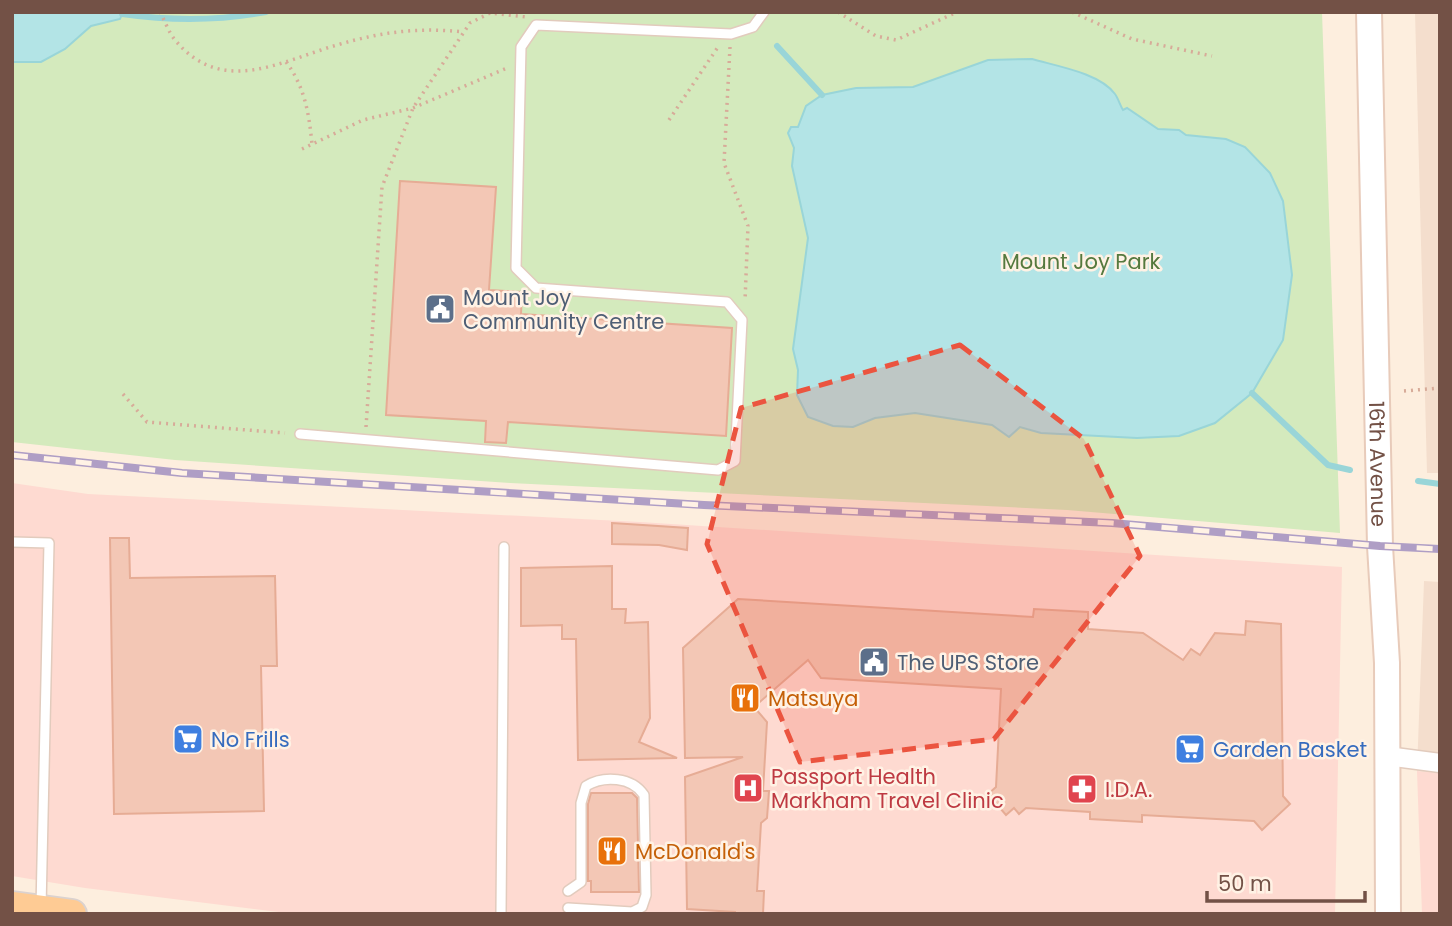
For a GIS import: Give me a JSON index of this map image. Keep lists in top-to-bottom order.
{
  "streets": {
    "main road": ["16th Avenue"]
  },
  "parks": ["Mount Joy Park"],
  "places": {
    "public building": ["Mount Joy Community Centre", "The UPS Store"],
    "restaurant": ["Matsuya", "McDonald's"],
    "supermarket": ["No Frills", "Garden Basket"],
    "hospital": ["Passport Health Markham Travel Clinic"],
    "pharmacy": ["I.D.A."]
  },
  "scale_bar": "50 m"
}
